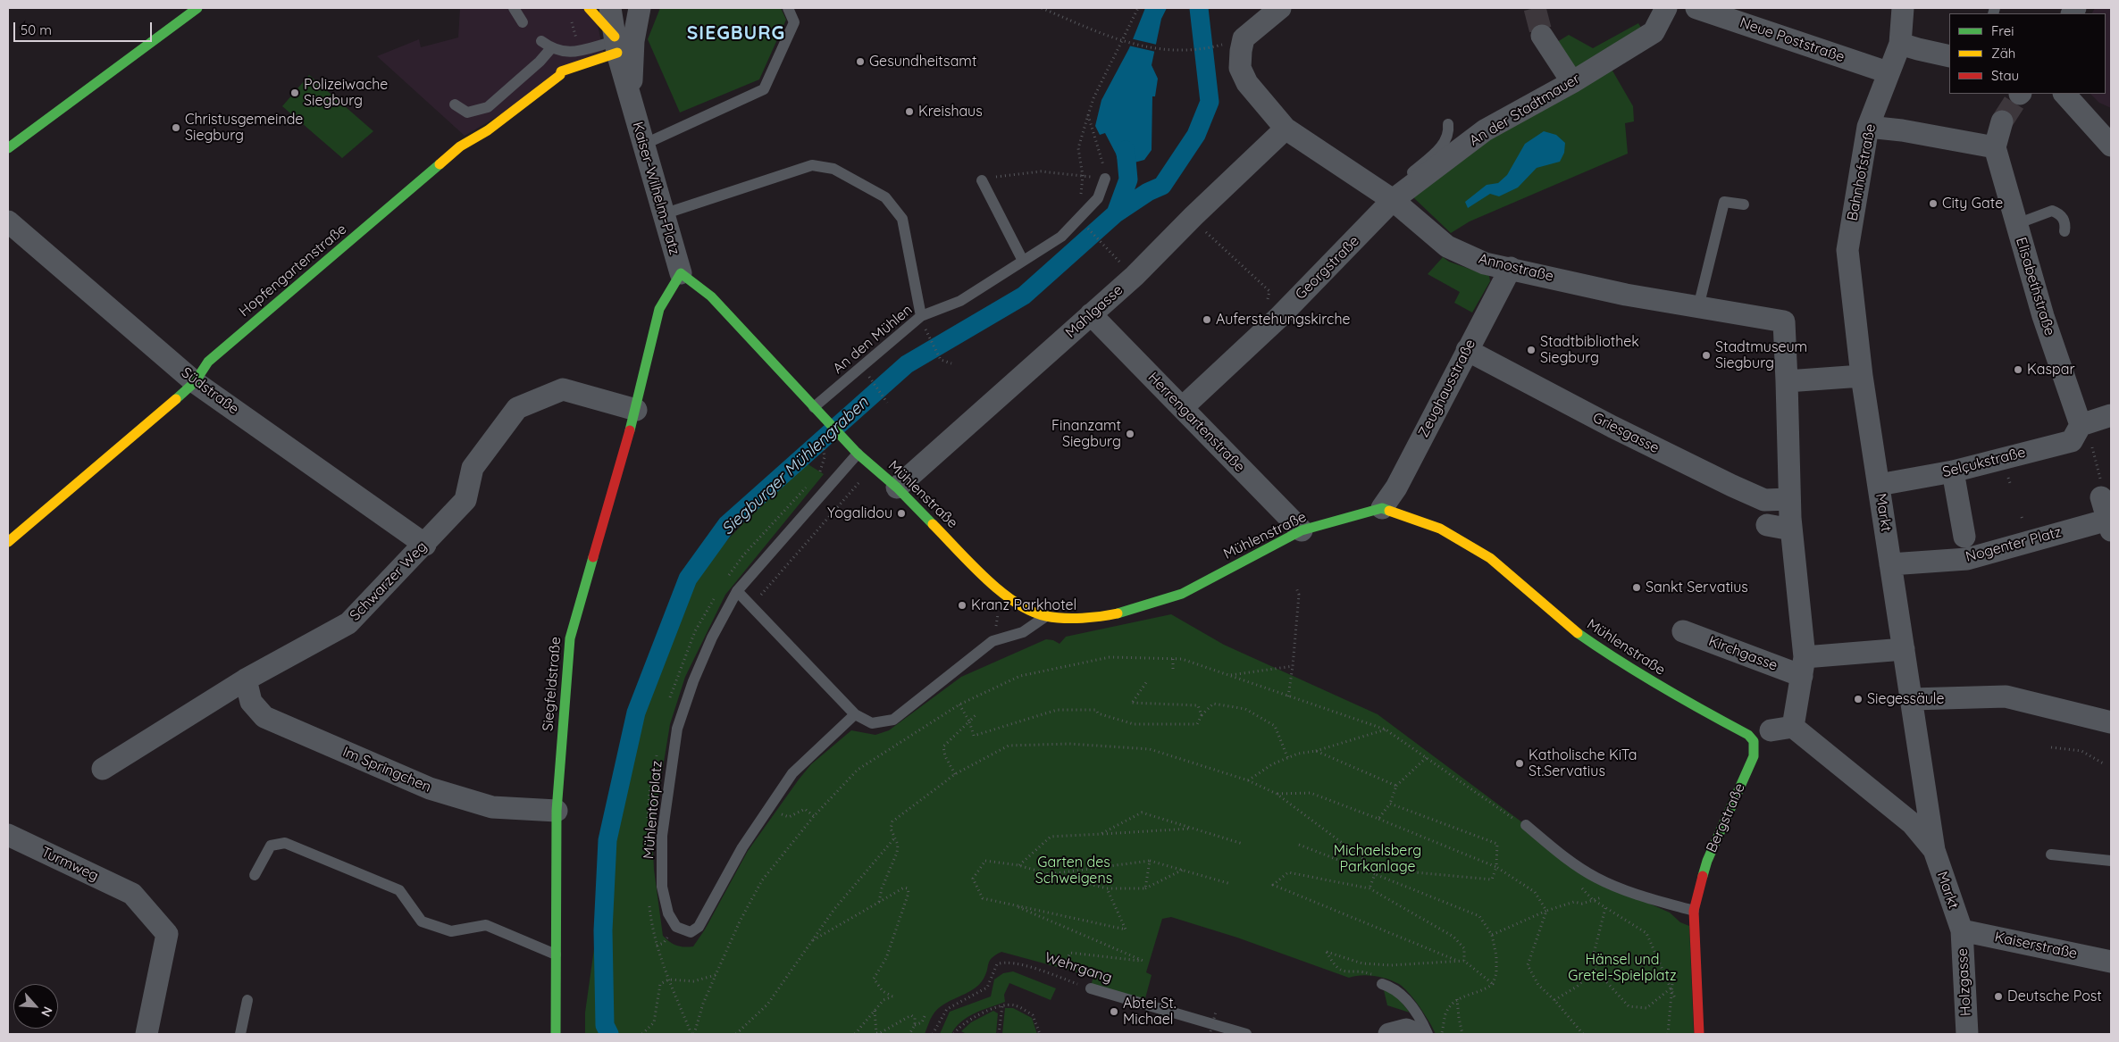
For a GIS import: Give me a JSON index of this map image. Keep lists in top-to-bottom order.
{
  "streets": {
    "street": [
      "Neue Poststraße",
      "An der Stadtmauer",
      "Bahnhofstraße",
      "Kaiser-Wilhelm-Platz",
      "Georgstraße",
      "Annostraße",
      "Hopfengartenstraße",
      "Elisabethstraße",
      "Mahlgasse",
      "Zeughausstraße",
      "Südstraße",
      "Herrengartenstraße",
      "Griesgasse",
      "Selçukstraße",
      "Mühlenstraße",
      "Markt",
      "Nogenter Platz",
      "Schwarzer Weg",
      "Kirchgasse",
      "Siegfeldstraße",
      "Im Springchen",
      "Bergstraße",
      "Turmweg",
      "Kaiserstraße",
      "Holzgasse"
    ],
    "lane": ["An den Mühlen", "Mühlentorplatz", "Wehrgang"]
  },
  "crossings": [
    ["Neue Poststraße", "Bahnhofstraße"],
    ["An der Stadtmauer", "Georgstraße"],
    ["An der Stadtmauer", "Annostraße"],
    ["Bahnhofstraße", "Markt"],
    ["Kaiser-Wilhelm-Platz", "Hopfengartenstraße"],
    ["Kaiser-Wilhelm-Platz", "Mühlenstraße"],
    ["Kaiser-Wilhelm-Platz", "Siegfeldstraße"],
    ["Georgstraße", "Annostraße"],
    ["Georgstraße", "Herrengartenstraße"],
    ["Annostraße", "Mahlgasse"],
    ["Annostraße", "Zeughausstraße"],
    ["Hopfengartenstraße", "Südstraße"],
    ["Elisabethstraße", "Selçukstraße"],
    ["Mahlgasse", "Herrengartenstraße"],
    ["Mahlgasse", "Mühlenstraße"],
    ["An den Mühlen", "Mühlenstraße"],
    ["Zeughausstraße", "Griesgasse"],
    ["Zeughausstraße", "Mühlenstraße"],
    ["Südstraße", "Schwarzer Weg"],
    ["Herrengartenstraße", "Mühlenstraße"],
    ["Selçukstraße", "Markt"],
    ["Mühlenstraße", "Siegfeldstraße"],
    ["Mühlenstraße", "Bergstraße"],
    ["Markt", "Nogenter Platz"],
    ["Markt", "Kaiserstraße"],
    ["Markt", "Holzgasse"],
    ["Schwarzer Weg", "Siegfeldstraße"],
    ["Schwarzer Weg", "Im Springchen"],
    ["Siegfeldstraße", "Im Springchen"],
    ["Kaiserstraße", "Holzgasse"]
  ],
  "districts": ["SIEGBURG"],
  "water": ["Siegburger Mühlengraben"],
  "parks": ["Michaelsberg Parkanlage", "Garten des Schweigens", "Hänsel und Gretel-Spielplatz"],
  "places": [
    "Gesundheitsamt",
    "Polizeiwache Siegburg",
    "Kreishaus",
    "Christusgemeinde Siegburg",
    "City Gate",
    "Auferstehungskirche",
    "Stadtbibliothek Siegburg",
    "Stadtmuseum Siegburg",
    "Kaspar",
    "Finanzamt Siegburg",
    "Yogalidou",
    "Sankt Servatius",
    "Kranz Parkhotel",
    "Siegessäule",
    "Katholische KiTa St.Servatius",
    "Deutsche Post",
    "Abtei St. Michael"
  ],
  "legend": ["Frei", "Zäh", "Stau"],
  "scale_bar": "50 m",
  "north": "bottom right"
}
